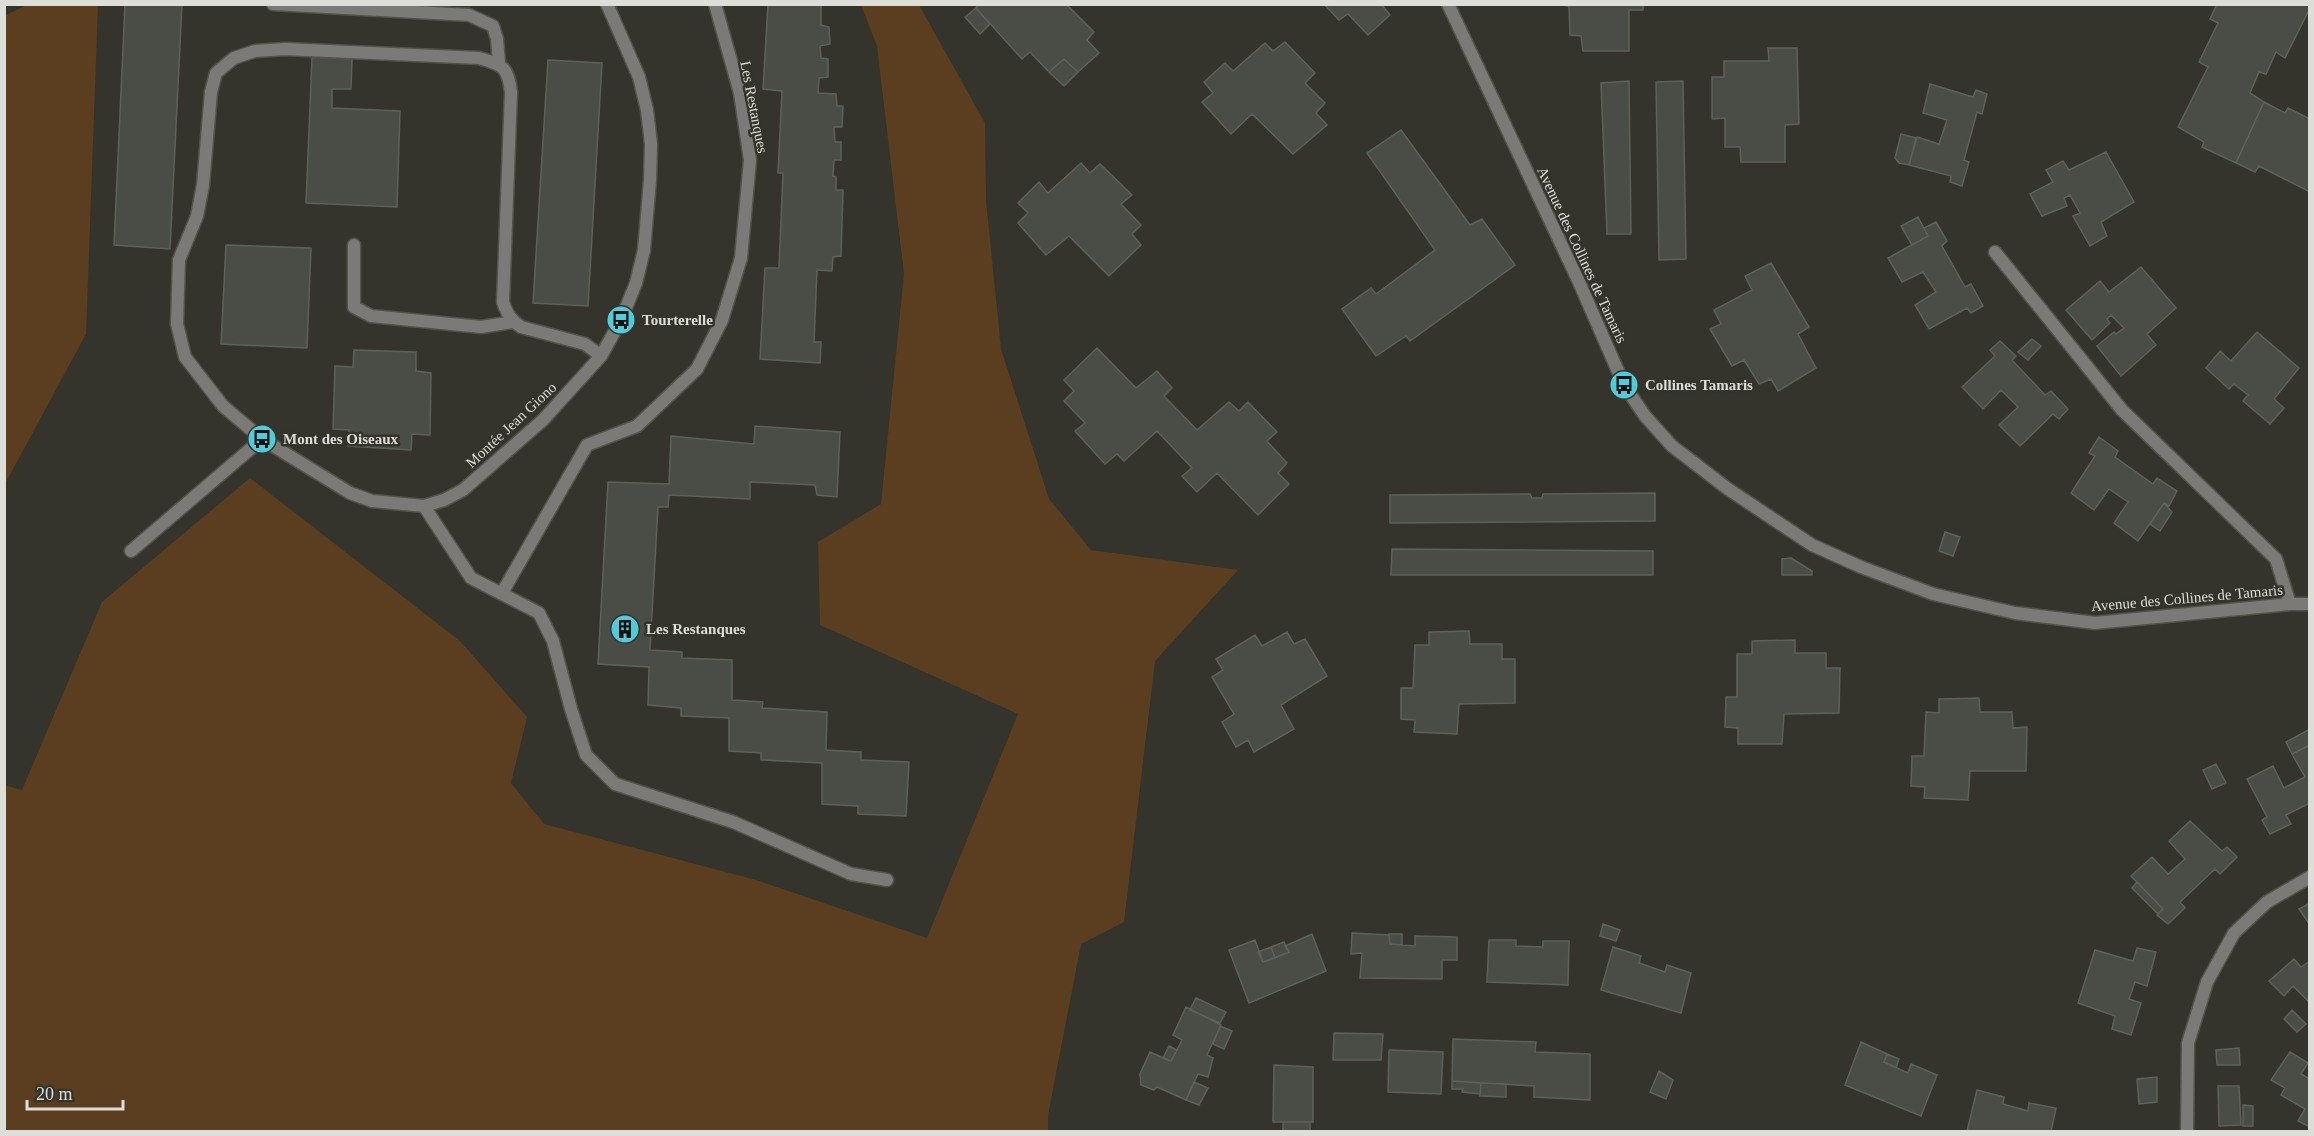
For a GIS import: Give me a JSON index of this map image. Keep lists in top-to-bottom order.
{
  "streets": {
    "street": ["Les Restanques", "Avenue des Collines de Tamaris", "Montée Jean Giono"]
  },
  "places": {
    "bus stop": ["Tourterelle", "Collines Tamaris", "Mont des Oiseaux"],
    "building": ["Les Restanques"]
  },
  "scale_bar": "20 m"
}
